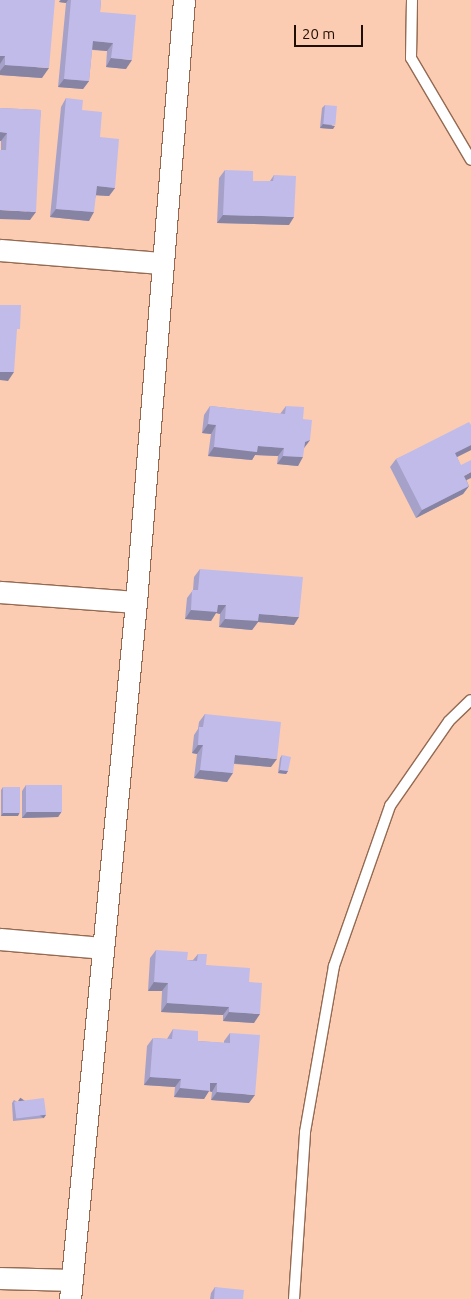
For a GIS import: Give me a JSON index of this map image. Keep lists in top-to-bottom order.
{
  "scale_bar": "20 m"
}
